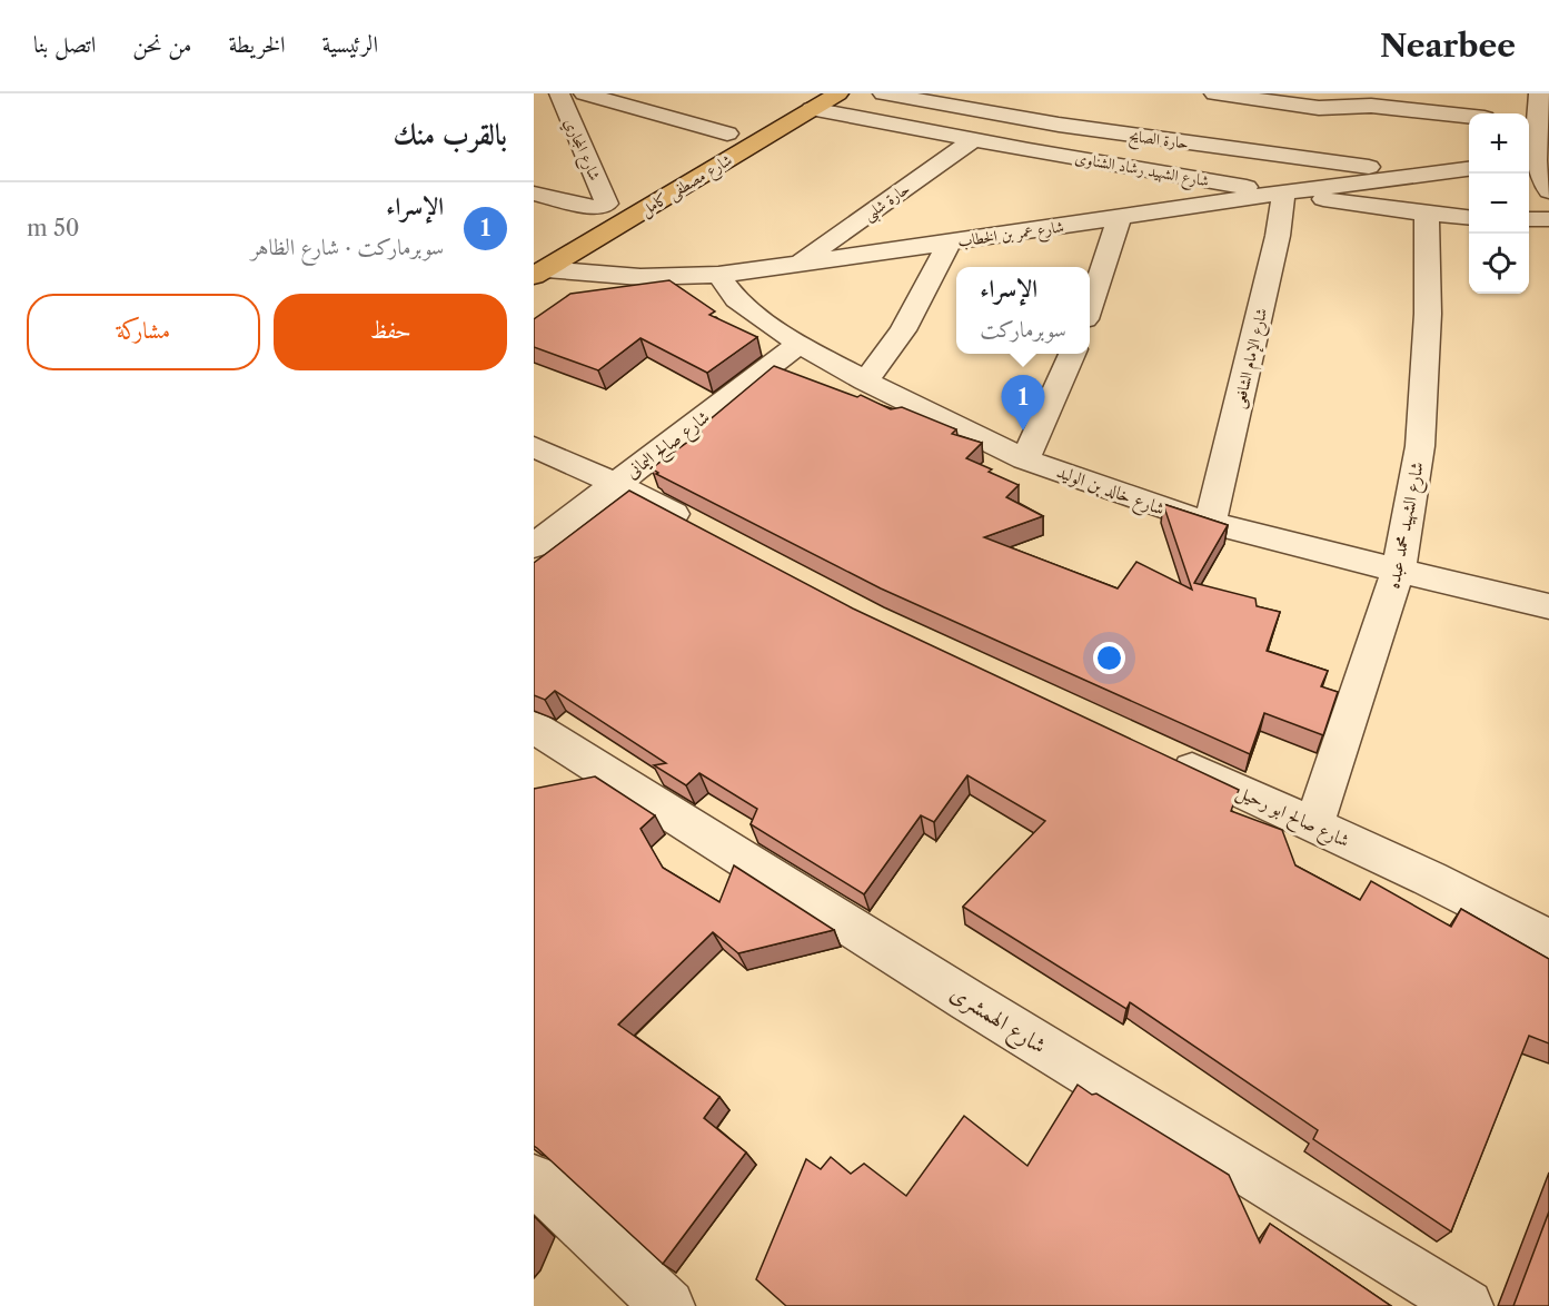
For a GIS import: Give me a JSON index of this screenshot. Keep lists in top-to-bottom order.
{
  "streets": {
    "main road": ["شارع مصطفى كامل"],
    "street": [
      "حارة الصايح",
      "شارع المجاري",
      "شارع الشهيد رشاد الشناوى",
      "حارة شلبى",
      "شارع عمر بن الخطاب",
      "شارع الإمام الشافعى",
      "شارع صالح اليمانى",
      "شارع خالد بن الوليد",
      "شارع الشهيد محمد عبده",
      "شارع صالح ابو رحيل",
      "شارع الهمشرى"
    ]
  },
  "crossings": [
    ["حارة الصايح", "شارع عمر بن الخطاب"],
    ["شارع المجاري", "شارع مصطفى كامل"],
    ["شارع الشهيد رشاد الشناوى", "شارع مصطفى كامل"],
    ["شارع الشهيد رشاد الشناوى", "حارة شلبى"],
    ["شارع الشهيد رشاد الشناوى", "شارع عمر بن الخطاب"],
    ["شارع الشهيد رشاد الشناوى", "شارع الإمام الشافعى"],
    ["شارع الشهيد رشاد الشناوى", "شارع الشهيد محمد عبده"],
    ["شارع مصطفى كامل", "شارع عمر بن الخطاب"],
    ["حارة شلبى", "شارع عمر بن الخطاب"],
    ["شارع عمر بن الخطاب", "شارع الإمام الشافعى"],
    ["شارع عمر بن الخطاب", "شارع خالد بن الوليد"],
    ["شارع الإمام الشافعى", "شارع خالد بن الوليد"],
    ["شارع صالح اليمانى", "شارع خالد بن الوليد"],
    ["شارع خالد بن الوليد", "شارع الشهيد محمد عبده"],
    ["شارع الشهيد محمد عبده", "شارع صالح ابو رحيل"]
  ],
  "page": {
    "header": "Nearbee",
    "nav": [
      "الرئيسية",
      "الخريطة",
      "من نحن",
      "اتصل بنا"
    ],
    "heading": "بالقرب منك",
    "map_buttons": ["+", "−"],
    "list": [
      {
        "mark": "1",
        "name": "الإسراء",
        "note": "سوبرماركت · شارع الظاهر",
        "value": "50 m"
      }
    ],
    "popup": ["الإسراء", "سوبرماركت"],
    "buttons": ["حفظ", "مشاركة"],
    "pins": "1"
  }
}
